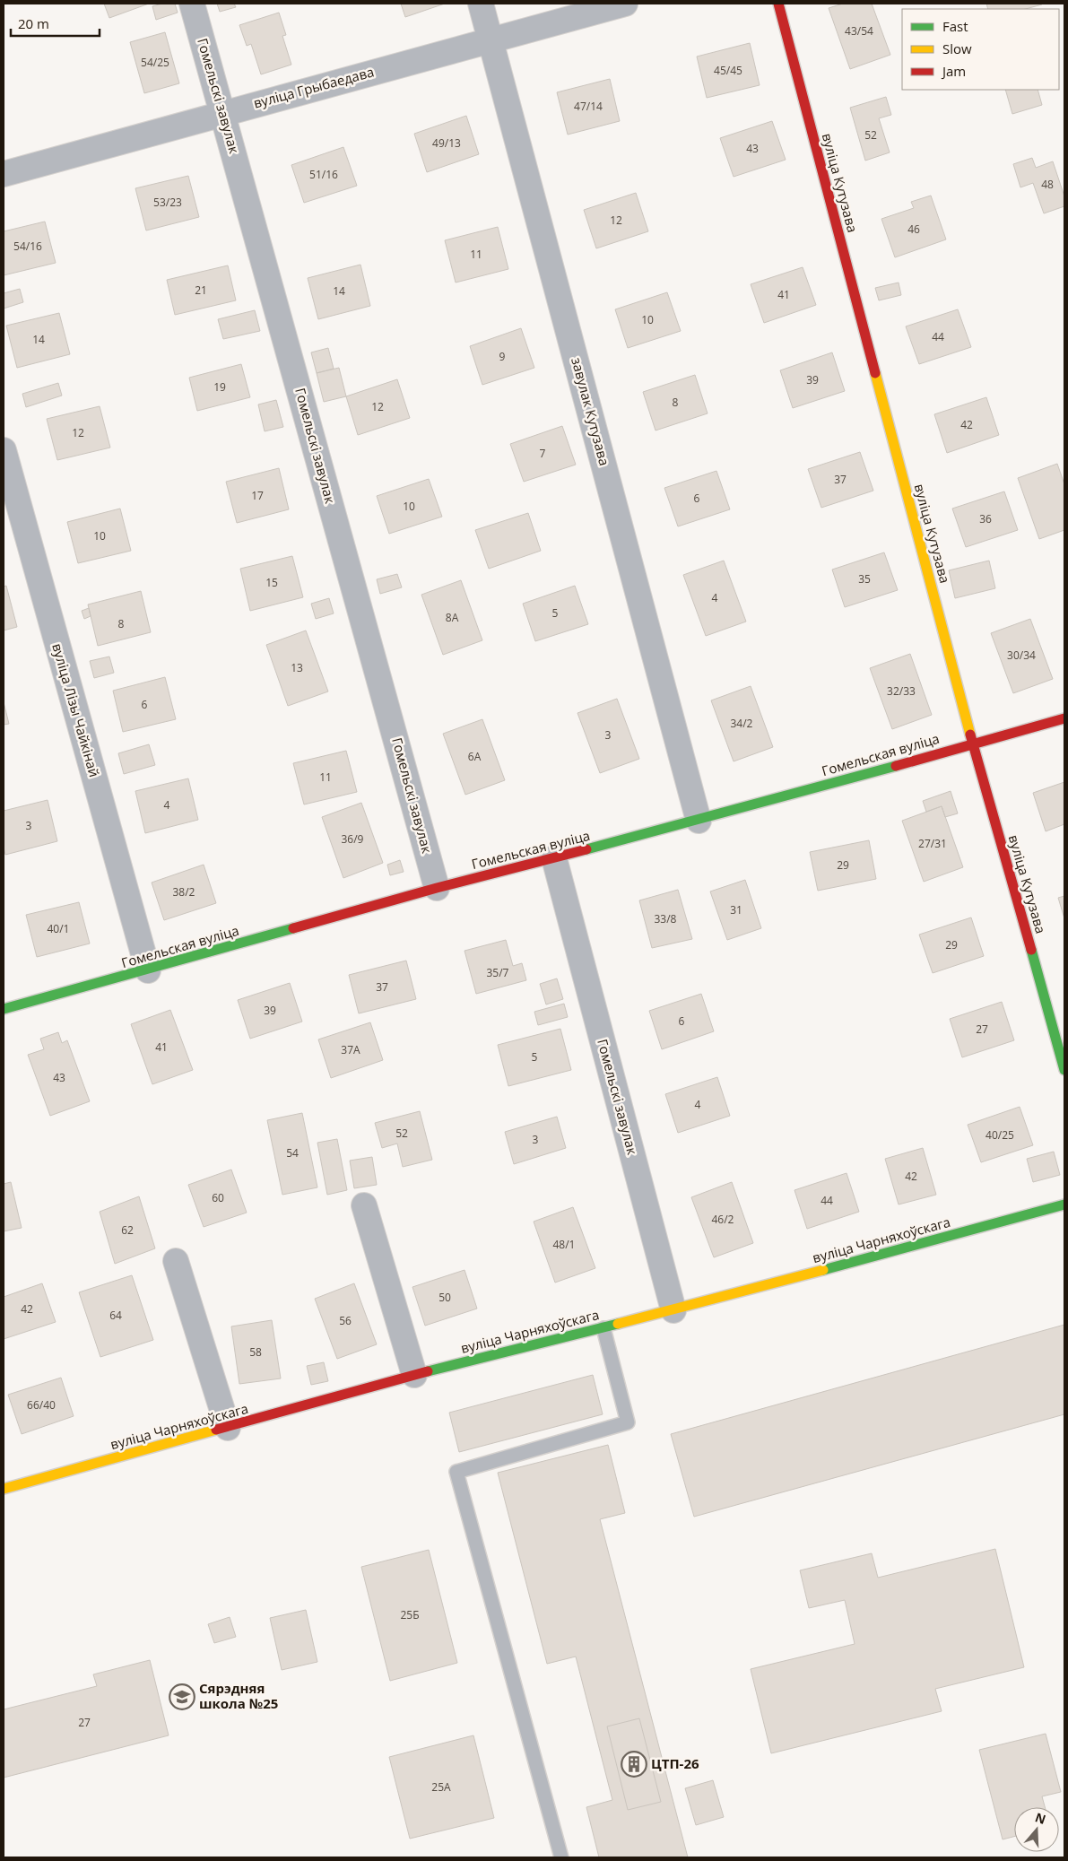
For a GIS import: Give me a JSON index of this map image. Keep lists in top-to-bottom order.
{
  "streets": {
    "street": [
      "вуліца Грыбаедава",
      "Гомельскі завулак",
      "вуліца Кутузава",
      "завулак Кутузава",
      "вуліца Лізы Чайкінай",
      "Гомельская вуліца",
      "вуліца Чарняхоўскага"
    ]
  },
  "crossings": [
    ["вуліца Грыбаедава", "Гомельскі завулак"],
    ["вуліца Грыбаедава", "завулак Кутузава"],
    ["Гомельскі завулак", "Гомельская вуліца"],
    ["Гомельскі завулак", "вуліца Чарняхоўскага"],
    ["вуліца Кутузава", "Гомельская вуліца"],
    ["завулак Кутузава", "Гомельская вуліца"],
    ["вуліца Лізы Чайкінай", "Гомельская вуліца"]
  ],
  "places": {
    "school or university": ["Сярэдняя школа №25"],
    "building": ["ЦТП-26"]
  },
  "house_numbers": [
    "43/54",
    "54/25",
    "45/45",
    "47/14",
    "52",
    "49/13",
    "43",
    "51/16",
    "48",
    "53/23",
    "12",
    "46",
    "54/16",
    "11",
    "21",
    "14",
    "41",
    "10",
    "44",
    "14",
    "9",
    "39",
    "19",
    "8",
    "12",
    "42",
    "12",
    "7",
    "37",
    "17",
    "6",
    "10",
    "36",
    "10",
    "35",
    "15",
    "4",
    "5",
    "8А",
    "8",
    "30/34",
    "13",
    "32/33",
    "6",
    "34/2",
    "3",
    "6А",
    "11",
    "4",
    "3",
    "36/9",
    "27/31",
    "29",
    "38/2",
    "31",
    "33/8",
    "40/1",
    "29",
    "35/7",
    "37",
    "39",
    "6",
    "27",
    "41",
    "37А",
    "5",
    "43",
    "4",
    "52",
    "40/25",
    "3",
    "54",
    "42",
    "60",
    "44",
    "46/2",
    "62",
    "48/1",
    "50",
    "42",
    "64",
    "56",
    "58",
    "66/40",
    "25Б",
    "27",
    "25А"
  ],
  "legend": ["Fast", "Slow", "Jam"],
  "scale_bar": "20 m",
  "north": "top"
}
